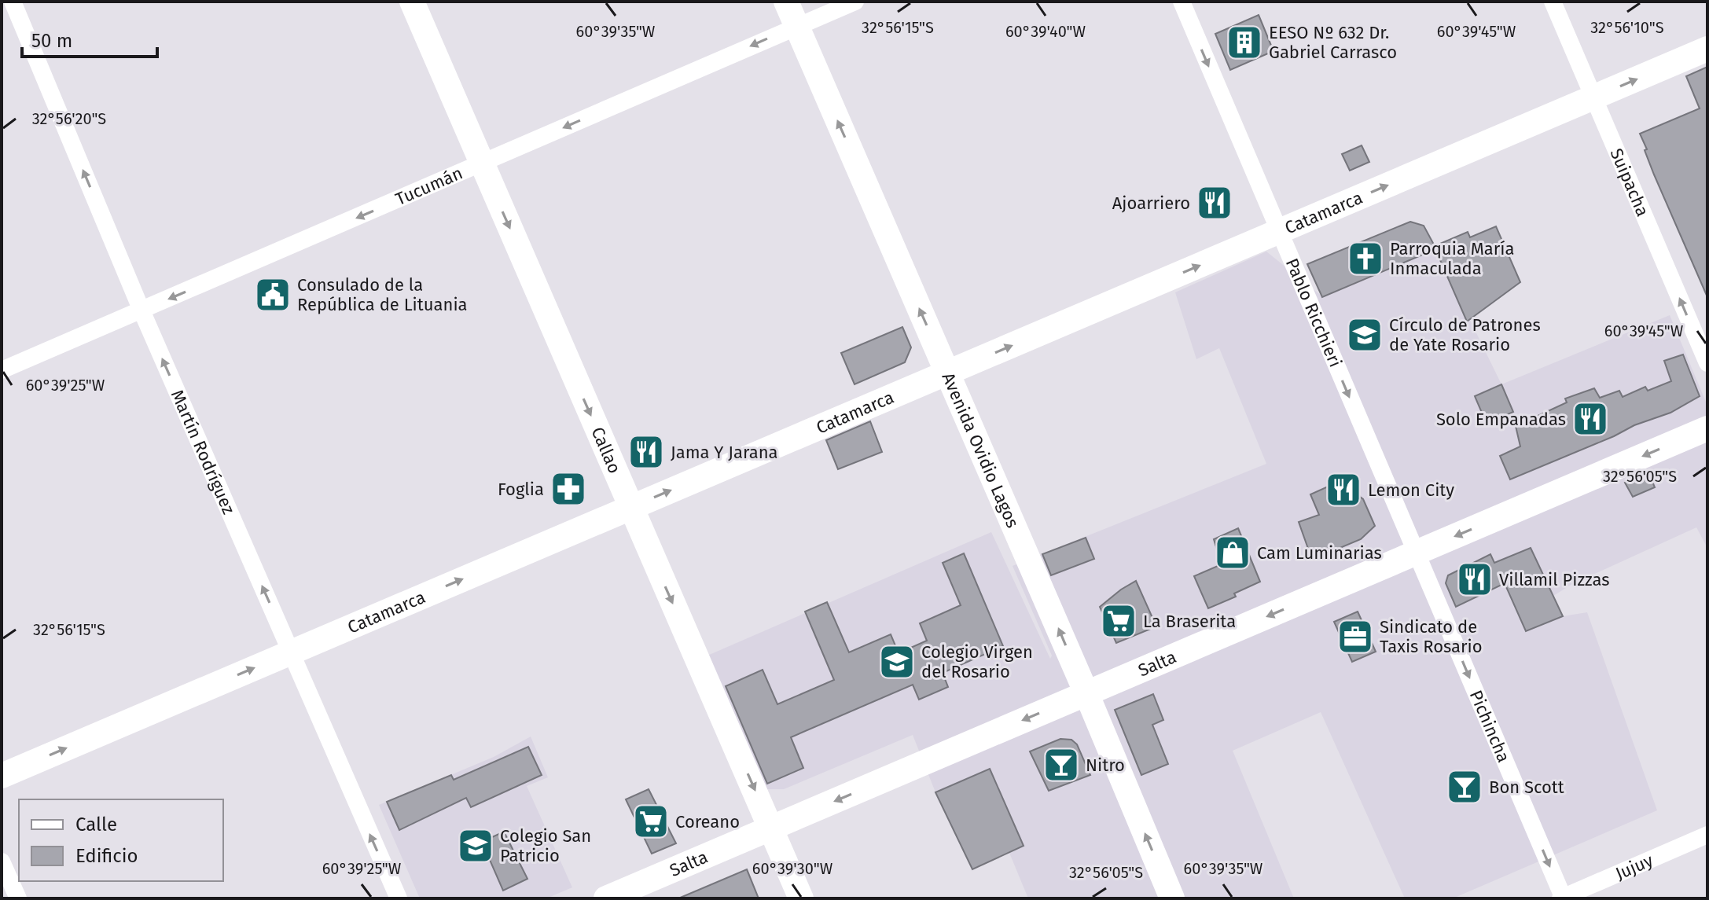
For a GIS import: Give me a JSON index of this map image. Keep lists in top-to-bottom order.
{
  "streets": {
    "main road": [
      "Catamarca",
      "Avenida Ovidio Lagos",
      "Callao",
      "Salta"
    ],
    "street": [
      "Suipacha",
      "Tucumán",
      "Pablo Ricchieri",
      "Martín Rodríguez",
      "Pichincha",
      "Jujuy"
    ]
  },
  "crossings": [
    ["Suipacha", "Catamarca"],
    ["Tucumán", "Avenida Ovidio Lagos"],
    ["Tucumán", "Callao"],
    ["Tucumán", "Martín Rodríguez"],
    ["Catamarca", "Pablo Ricchieri"],
    ["Catamarca", "Avenida Ovidio Lagos"],
    ["Catamarca", "Callao"],
    ["Catamarca", "Martín Rodríguez"],
    ["Pablo Ricchieri", "Salta"],
    ["Pablo Ricchieri", "Pichincha"],
    ["Avenida Ovidio Lagos", "Salta"],
    ["Callao", "Salta"],
    ["Salta", "Pichincha"],
    ["Pichincha", "Jujuy"]
  ],
  "one_way": [
    "Suipacha",
    "Tucumán",
    "Catamarca",
    "Pablo Ricchieri",
    "Avenida Ovidio Lagos",
    "Callao",
    "Martín Rodríguez",
    "Salta",
    "Pichincha"
  ],
  "places": {
    "building": ["EESO Nº 632 Dr. Gabriel Carrasco"],
    "restaurant": [
      "Ajoarriero",
      "Solo Empanadas",
      "Jama Y Jarana",
      "Lemon City",
      "Villamil Pizzas"
    ],
    "church": ["Parroquia María Inmaculada"],
    "public building": ["Consulado de la República de Lituania"],
    "school or university": ["Círculo de Patrones de Yate Rosario", "Colegio Virgen del Rosario", "Colegio San Patricio"],
    "pharmacy": ["Foglia"],
    "shop": ["Cam Luminarias"],
    "supermarket": ["La Braserita", "Coreano"],
    "office": ["Sindicato de Taxis Rosario"],
    "bar": ["Nitro", "Bon Scott"]
  },
  "legend": ["Calle", "Edificio"],
  "scale_bar": "50 m",
  "coordinates": [
    "32°56'15\"S",
    "32°56'10\"S",
    "60°39'35\"W",
    "60°39'40\"W",
    "60°39'45\"W",
    "32°56'20\"S",
    "60°39'25\"W",
    "32°56'05\"S",
    "60°39'30\"W"
  ]
}
